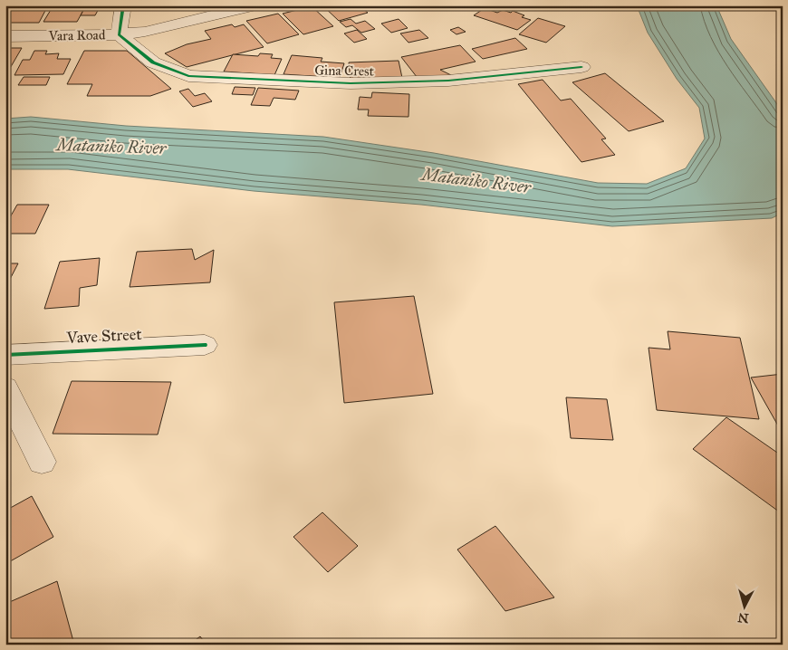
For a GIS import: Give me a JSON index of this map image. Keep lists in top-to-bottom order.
{
  "streets": {
    "street": ["Vara Road", "Gina Crest", "Vave Street"]
  },
  "crossings": [
    ["Vara Road", "Gina Crest"]
  ],
  "water": ["Mataniko River"],
  "north": "bottom"
}
